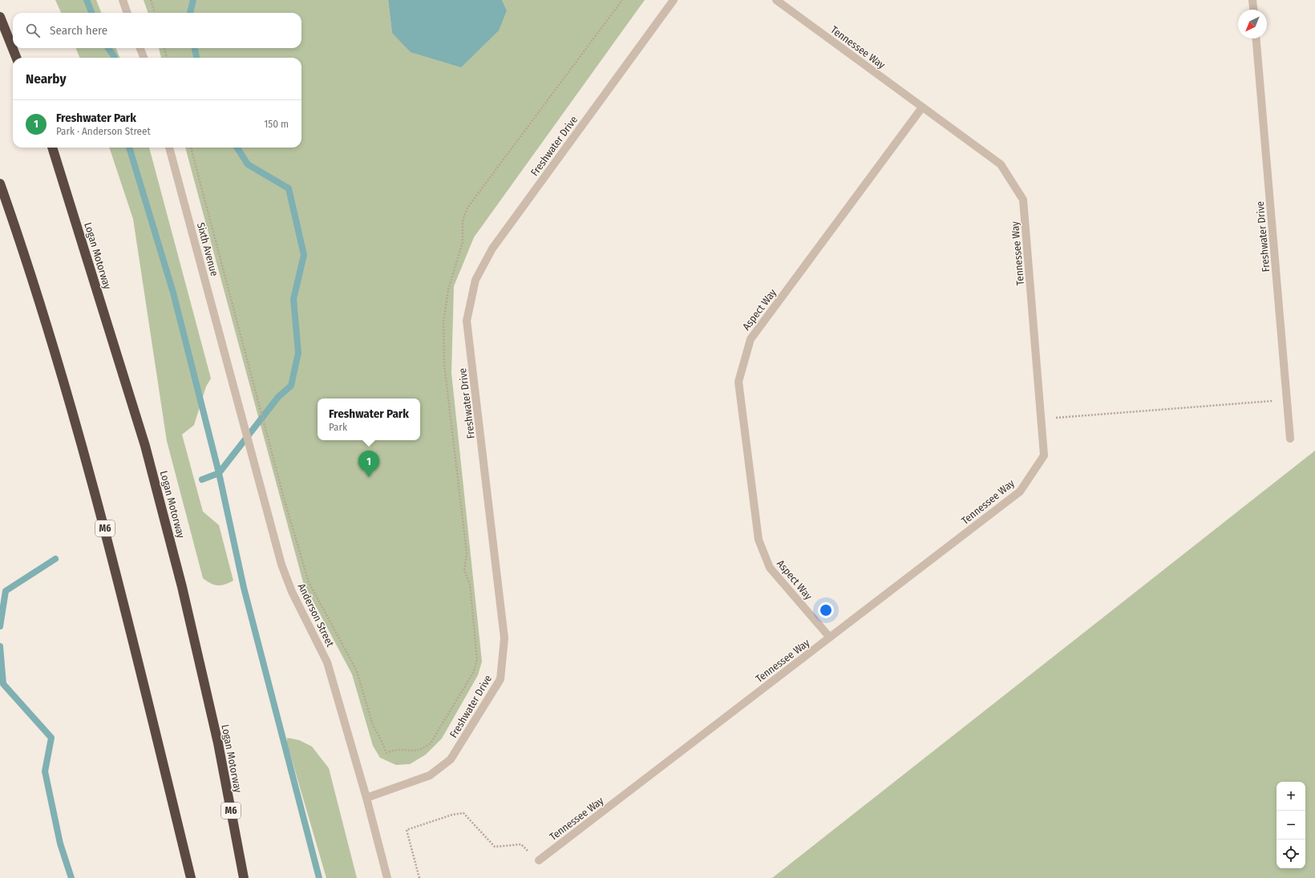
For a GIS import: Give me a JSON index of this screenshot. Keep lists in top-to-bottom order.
{
  "streets": {
    "highway": ["Logan Motorway", "M6"],
    "street": [
      "Tennessee Way",
      "Freshwater Drive",
      "Sixth Avenue",
      "Aspect Way",
      "Anderson Street"
    ]
  },
  "crossings": [
    ["Tennessee Way", "Aspect Way"],
    ["Freshwater Drive", "Anderson Street"],
    ["Sixth Avenue", "Anderson Street"]
  ],
  "north": "bottom left",
  "page": {
    "search": "Search here",
    "heading": "Nearby",
    "list": [
      {
        "mark": "1",
        "name": "Freshwater Park",
        "note": "Park · Anderson Street",
        "value": "150 m"
      }
    ],
    "popup": ["Freshwater Park", "Park"],
    "pins": "1",
    "map_buttons": ["+", "−"]
  }
}
